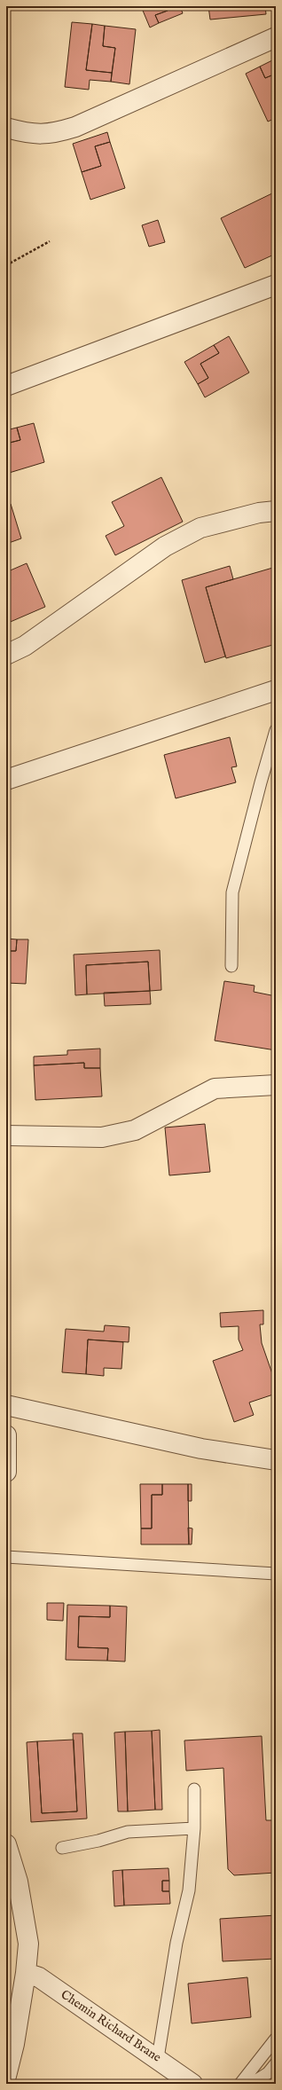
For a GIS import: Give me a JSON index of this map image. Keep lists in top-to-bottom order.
{
  "streets": {
    "street": ["Chemin Richard Brane"]
  }
}
